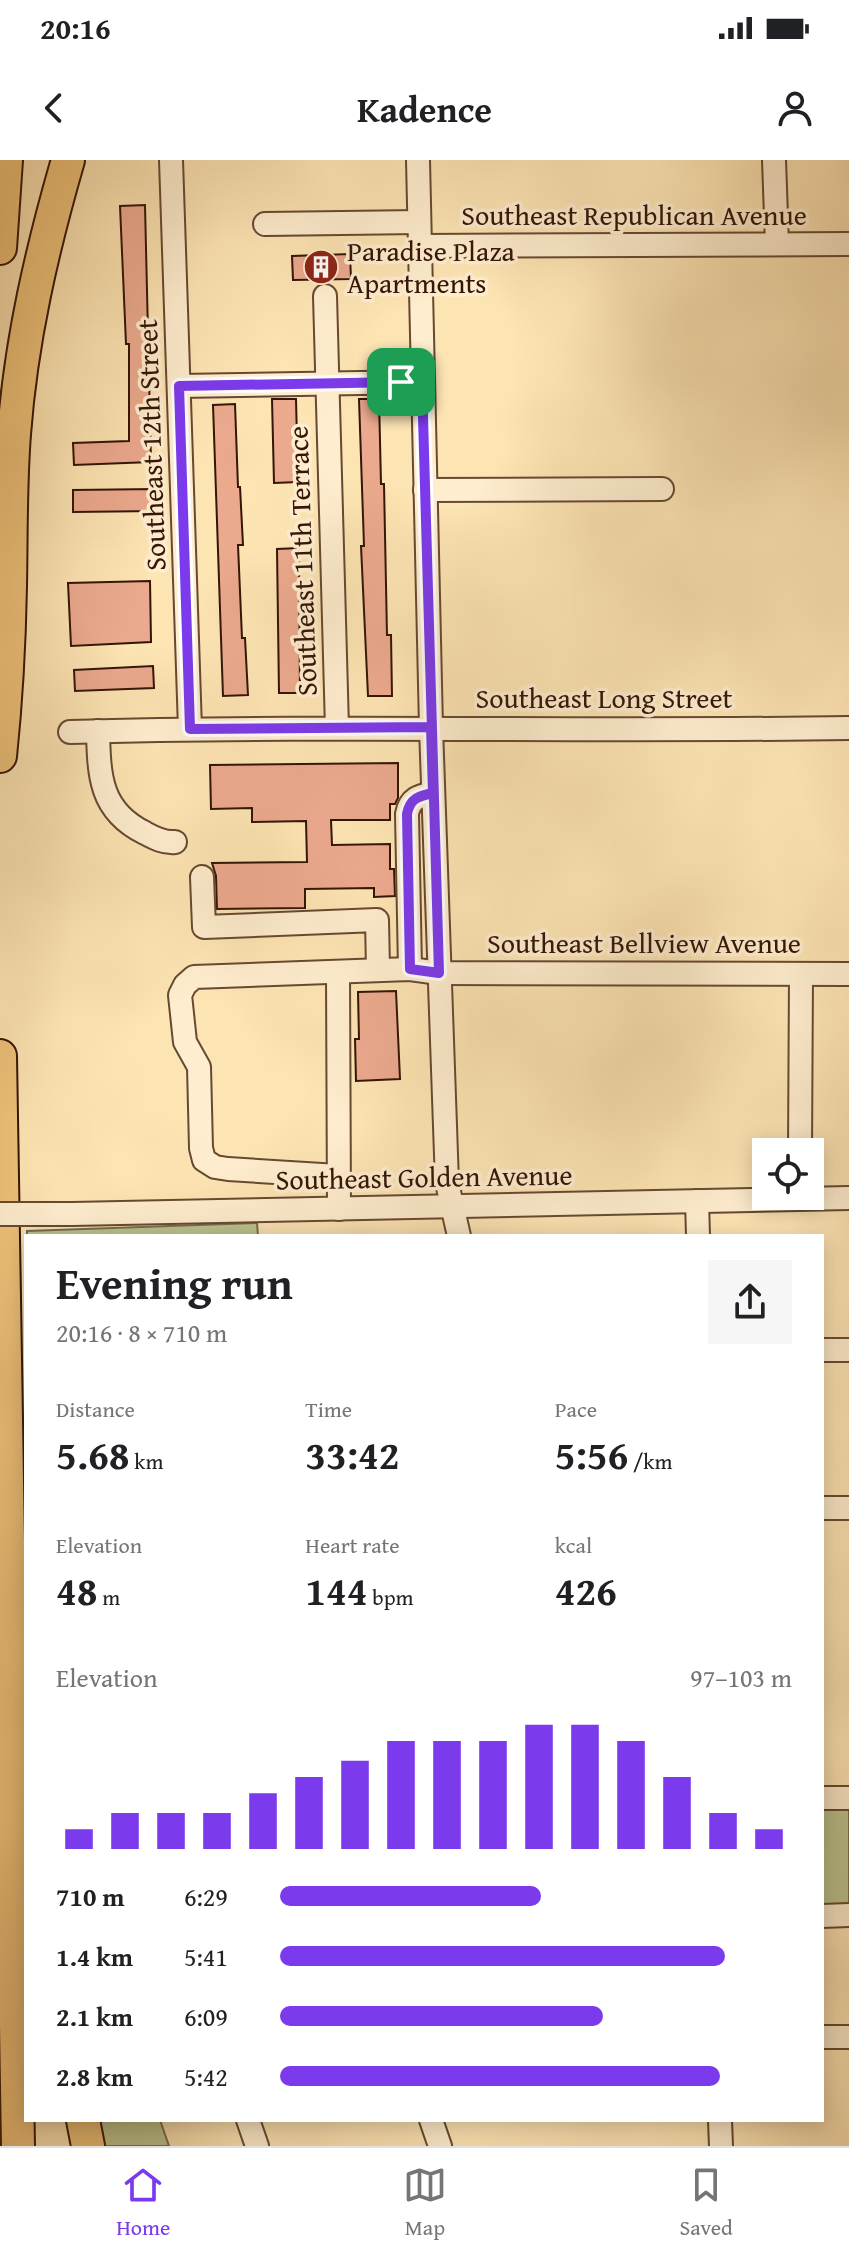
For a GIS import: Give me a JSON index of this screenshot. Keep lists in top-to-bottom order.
{
  "streets": {
    "street": [
      "Southeast Republican Avenue",
      "Southeast 12th Street",
      "Southeast 11th Terrace",
      "Southeast Long Street",
      "Southeast Bellview Avenue",
      "Southeast Golden Avenue"
    ]
  },
  "crossings": [
    ["Southeast 12th Street", "Southeast Long Street"],
    ["Southeast 11th Terrace", "Southeast Long Street"]
  ],
  "places": {
    "building": ["Paradise Plaza Apartments"]
  },
  "page": {
    "status": "20:16",
    "header": "Kadence",
    "heading": ["Evening run", "20:16 · 8 × 710 m"],
    "stats": [
      ["Distance", "5.68 km"],
      ["Time", "33:42"],
      ["Pace", "5:56 /km"],
      ["Elevation", "48 m"],
      ["Heart rate", "144 bpm"],
      ["kcal", "426"]
    ],
    "chart": ["Elevation", "97–103 m"],
    "list": [
      {
        "name": "710 m",
        "note": "6:29"
      },
      {
        "name": "1.4 km",
        "note": "5:41"
      },
      {
        "name": "2.1 km",
        "note": "6:09"
      },
      {
        "name": "2.8 km",
        "note": "5:42"
      }
    ],
    "tabs": ["Home", "Map", "Saved"]
  }
}
